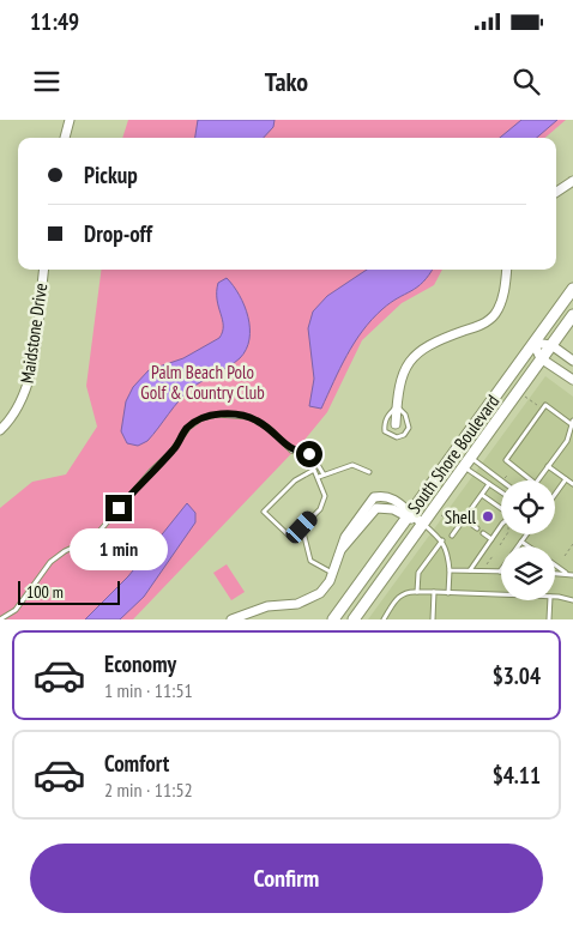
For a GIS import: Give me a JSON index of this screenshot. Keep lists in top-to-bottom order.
{
  "streets": {
    "street": ["Maidstone Drive", "South Shore Boulevard"]
  },
  "parks": ["Palm Beach Polo Golf & Country Club"],
  "places": ["Shell"],
  "scale_bar": "100 m",
  "page": {
    "status": "11:49",
    "header": "Tako",
    "banner": ["Pickup", "Drop-off"],
    "bubble": "1 min",
    "scale": "100 m",
    "list": [
      {
        "name": "Economy",
        "note": "1 min · 11:51",
        "value": "$3.04"
      },
      {
        "name": "Comfort",
        "note": "2 min · 11:52",
        "value": "$4.11"
      }
    ],
    "buttons": "Confirm"
  }
}
